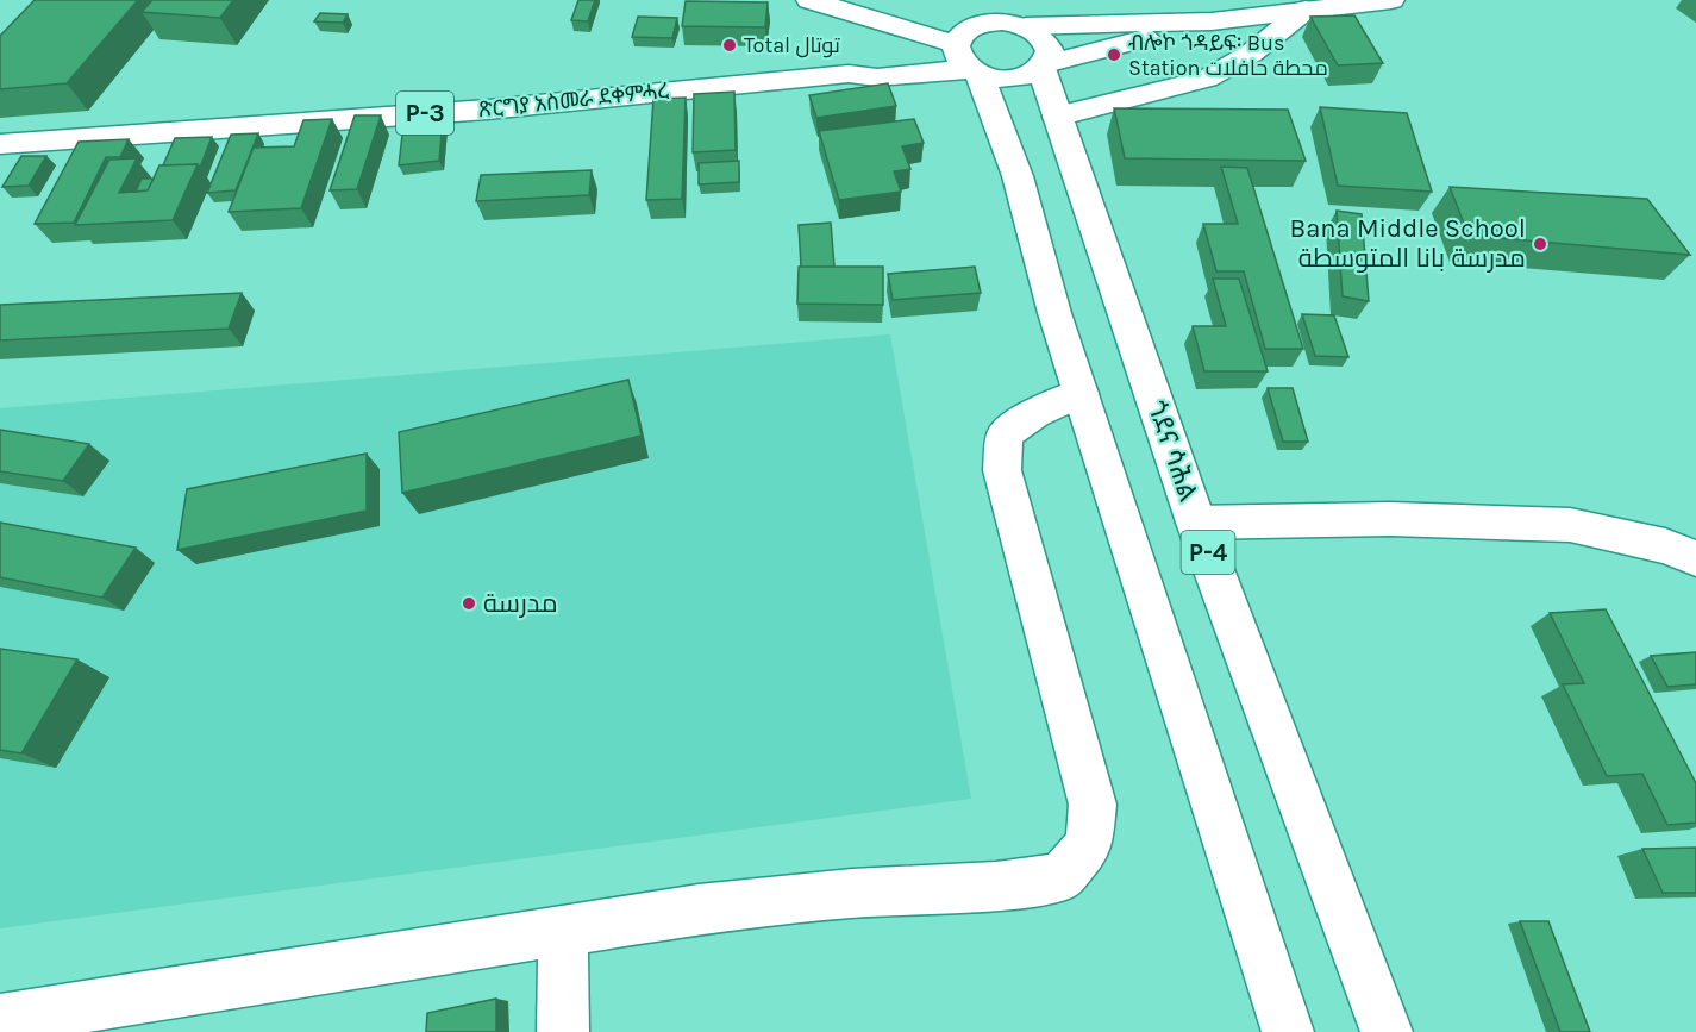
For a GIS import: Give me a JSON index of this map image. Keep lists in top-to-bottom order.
{
  "streets": {
    "main road": [
      "ጽርግያ አስመራ ደቀምሓረ",
      "P-3",
      "ጎደና ሳሕል",
      "P-4"
    ]
  },
  "crossings": [
    ["ጽርግያ አስመራ ደቀምሓረ", "ጎደና ሳሕል"]
  ],
  "places": [
    "Total توتال",
    "ብሎኮ ጎዳይፍ፡ Bus Station محطة حافلات",
    "Bana Middle School مدرسة بانا المتوسطة",
    "مدرسة"
  ]
}
